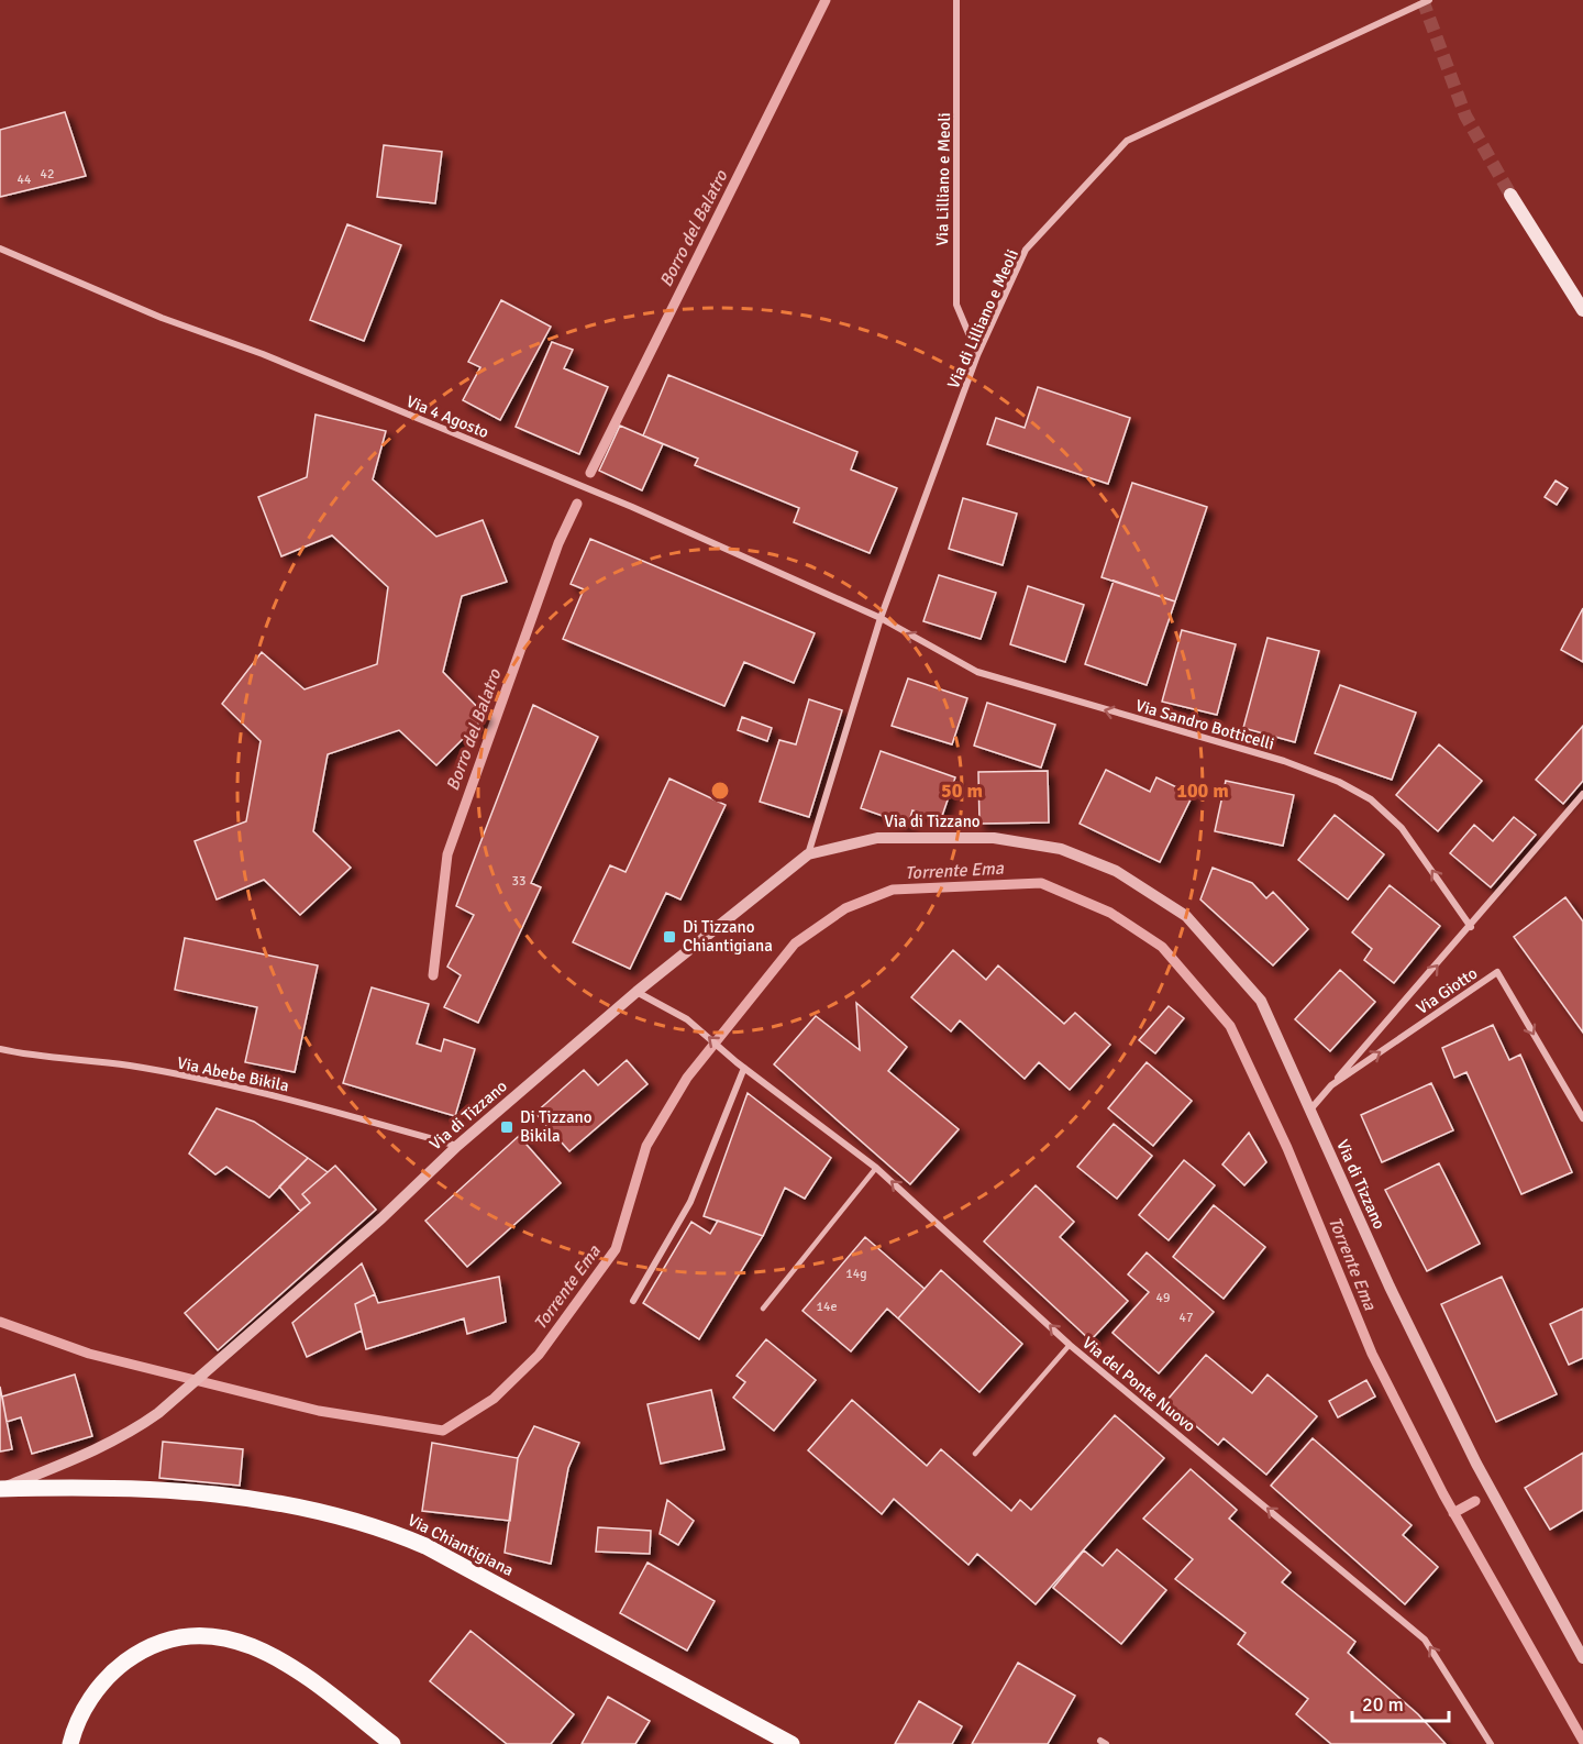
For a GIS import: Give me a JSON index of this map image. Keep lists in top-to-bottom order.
{
  "streets": {
    "main road": ["Via Chiantigiana"],
    "street": [
      "Via Lilliano e Meoli",
      "Via di Lilliano e Meoli",
      "Via 4 Agosto",
      "Via Sandro Botticelli",
      "Via di Tizzano",
      "Via Giotto",
      "Via Abebe Bikila",
      "Via del Ponte Nuovo"
    ]
  },
  "crossings": [
    ["Via Lilliano e Meoli", "Via di Lilliano e Meoli"],
    ["Via di Lilliano e Meoli", "Via 4 Agosto"],
    ["Via di Lilliano e Meoli", "Via Sandro Botticelli"],
    ["Via di Lilliano e Meoli", "Via di Tizzano"],
    ["Via 4 Agosto", "Via Sandro Botticelli"],
    ["Via di Tizzano", "Via Giotto"],
    ["Via di Tizzano", "Via Abebe Bikila"],
    ["Via di Tizzano", "Via del Ponte Nuovo"],
    ["Via di Tizzano", "Via Chiantigiana"]
  ],
  "one_way": ["Via Sandro Botticelli", "Via del Ponte Nuovo"],
  "water": ["Borro del Balatro", "Torrente Ema"],
  "places": {
    "transit": ["Di Tizzano Chiantigiana", "Di Tizzano Bikila"]
  },
  "house_numbers": [
    "42",
    "44",
    "33",
    "14g",
    "49",
    "14e",
    "47"
  ],
  "scale_bar": "20 m",
  "rings": ["50 m", "100 m"]
}
